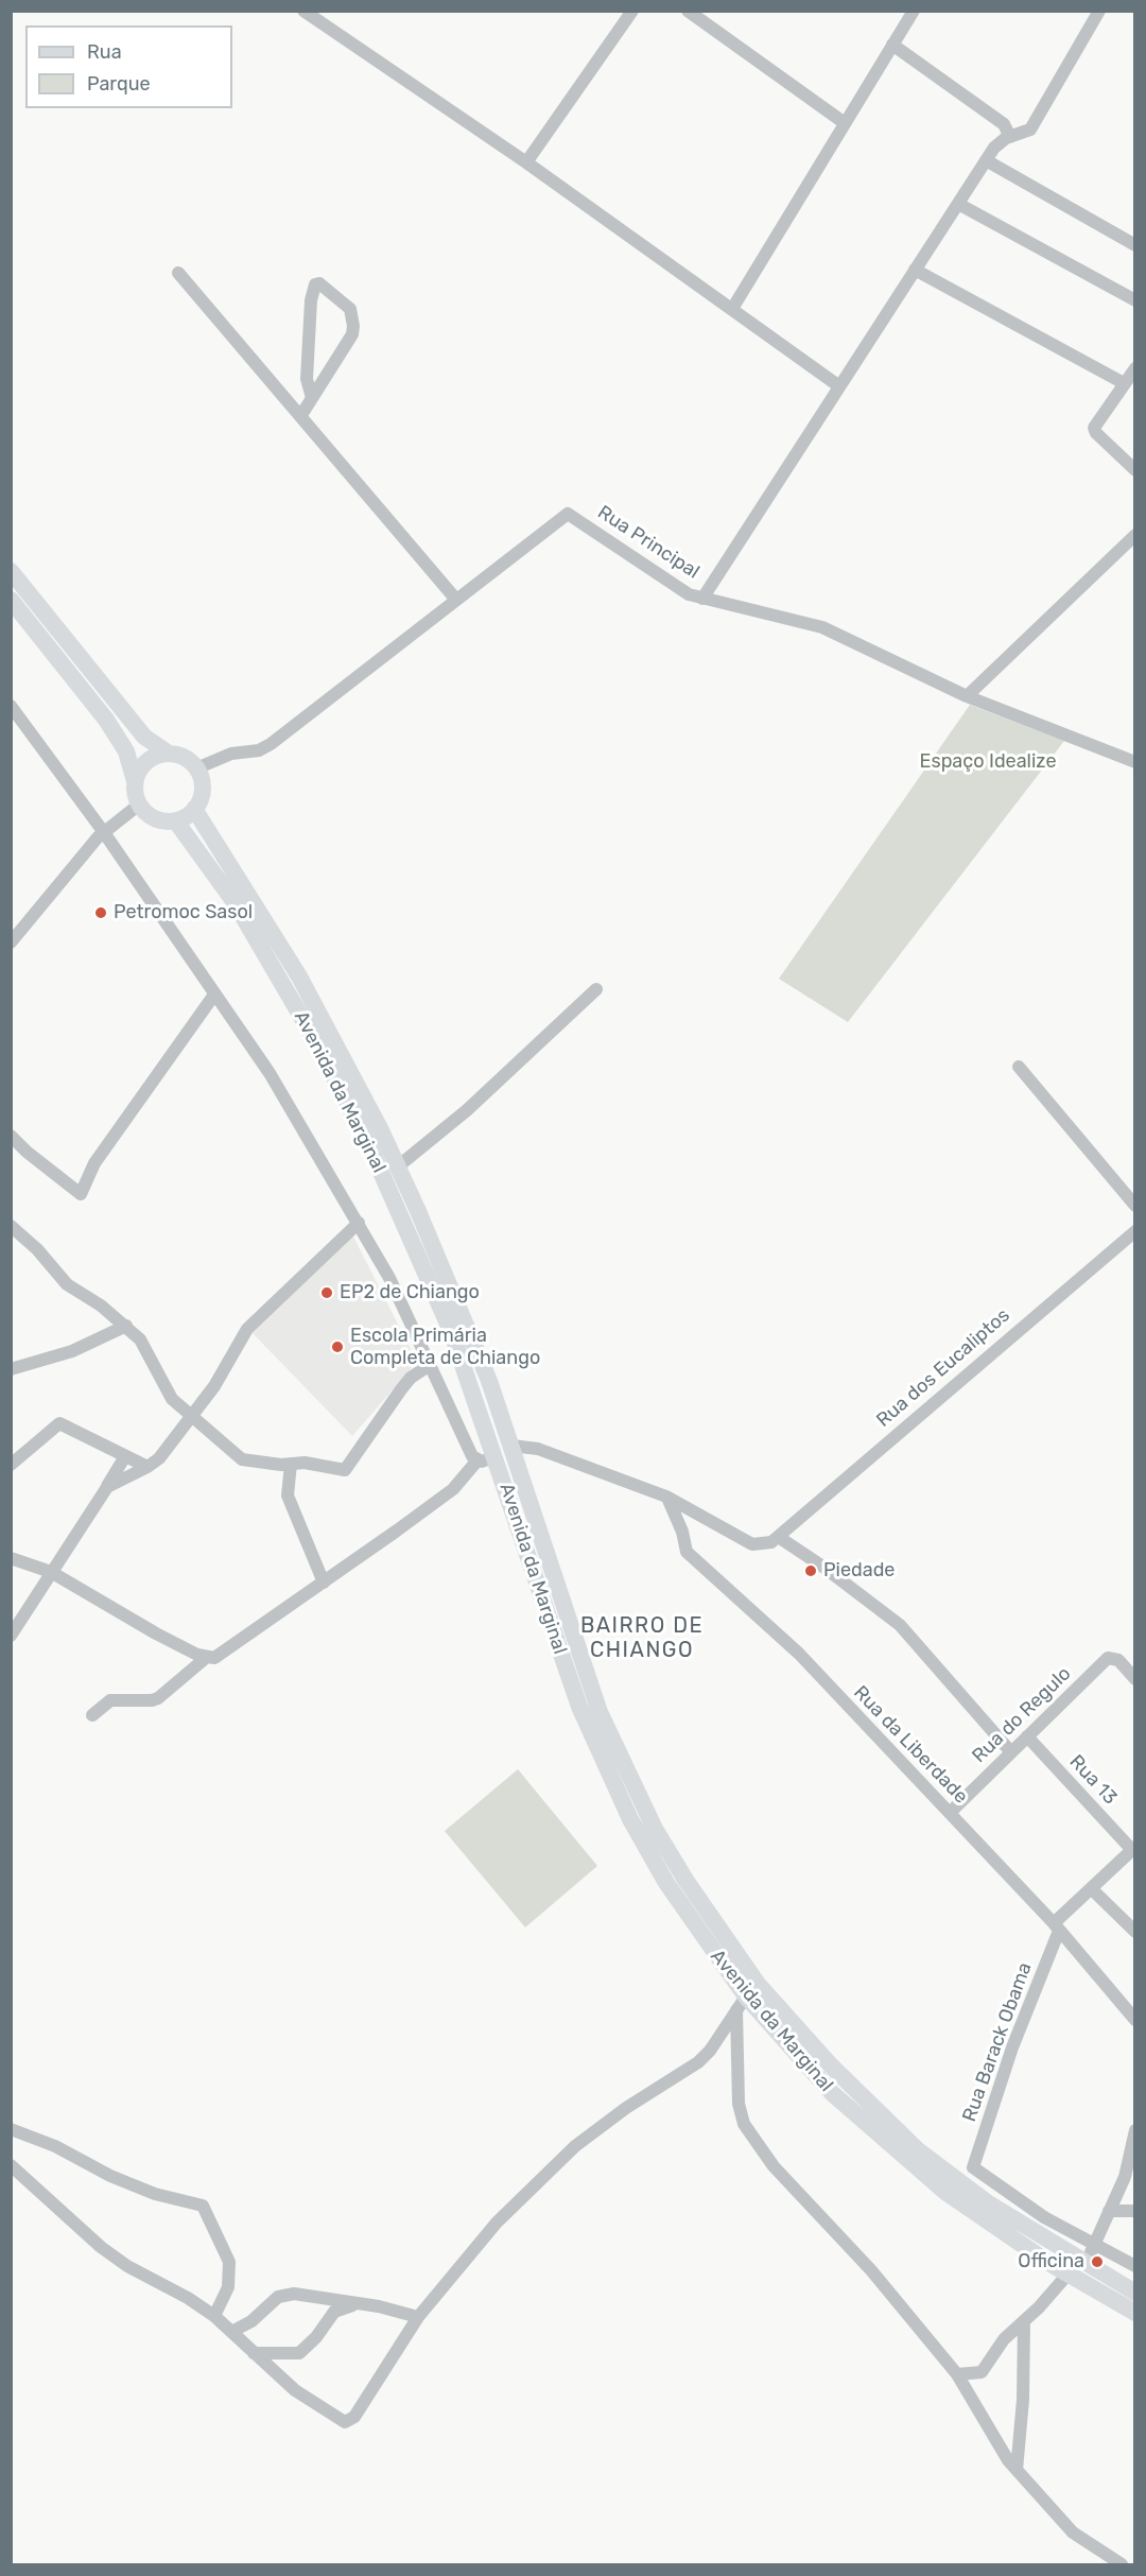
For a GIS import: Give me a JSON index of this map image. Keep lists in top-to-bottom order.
{
  "streets": {
    "main road": ["Avenida da Marginal"],
    "street": [
      "Rua Principal",
      "Rua dos Eucaliptos",
      "Rua do Regulo",
      "Rua da Liberdade",
      "Rua 13",
      "Rua Barack Obama"
    ]
  },
  "crossings": [
    ["Rua Principal", "Avenida da Marginal"],
    ["Rua do Regulo", "Rua da Liberdade"],
    ["Rua do Regulo", "Rua 13"],
    ["Rua da Liberdade", "Rua Barack Obama"],
    ["Rua 13", "Rua Barack Obama"]
  ],
  "districts": ["BAIRRO DE CHIANGO"],
  "parks": ["Espaço Idealize"],
  "places": [
    "Petromoc Sasol",
    "EP2 de Chiango",
    "Escola Primária Completa de Chiango",
    "Piedade",
    "Officina"
  ],
  "legend": ["Rua", "Parque"]
}
